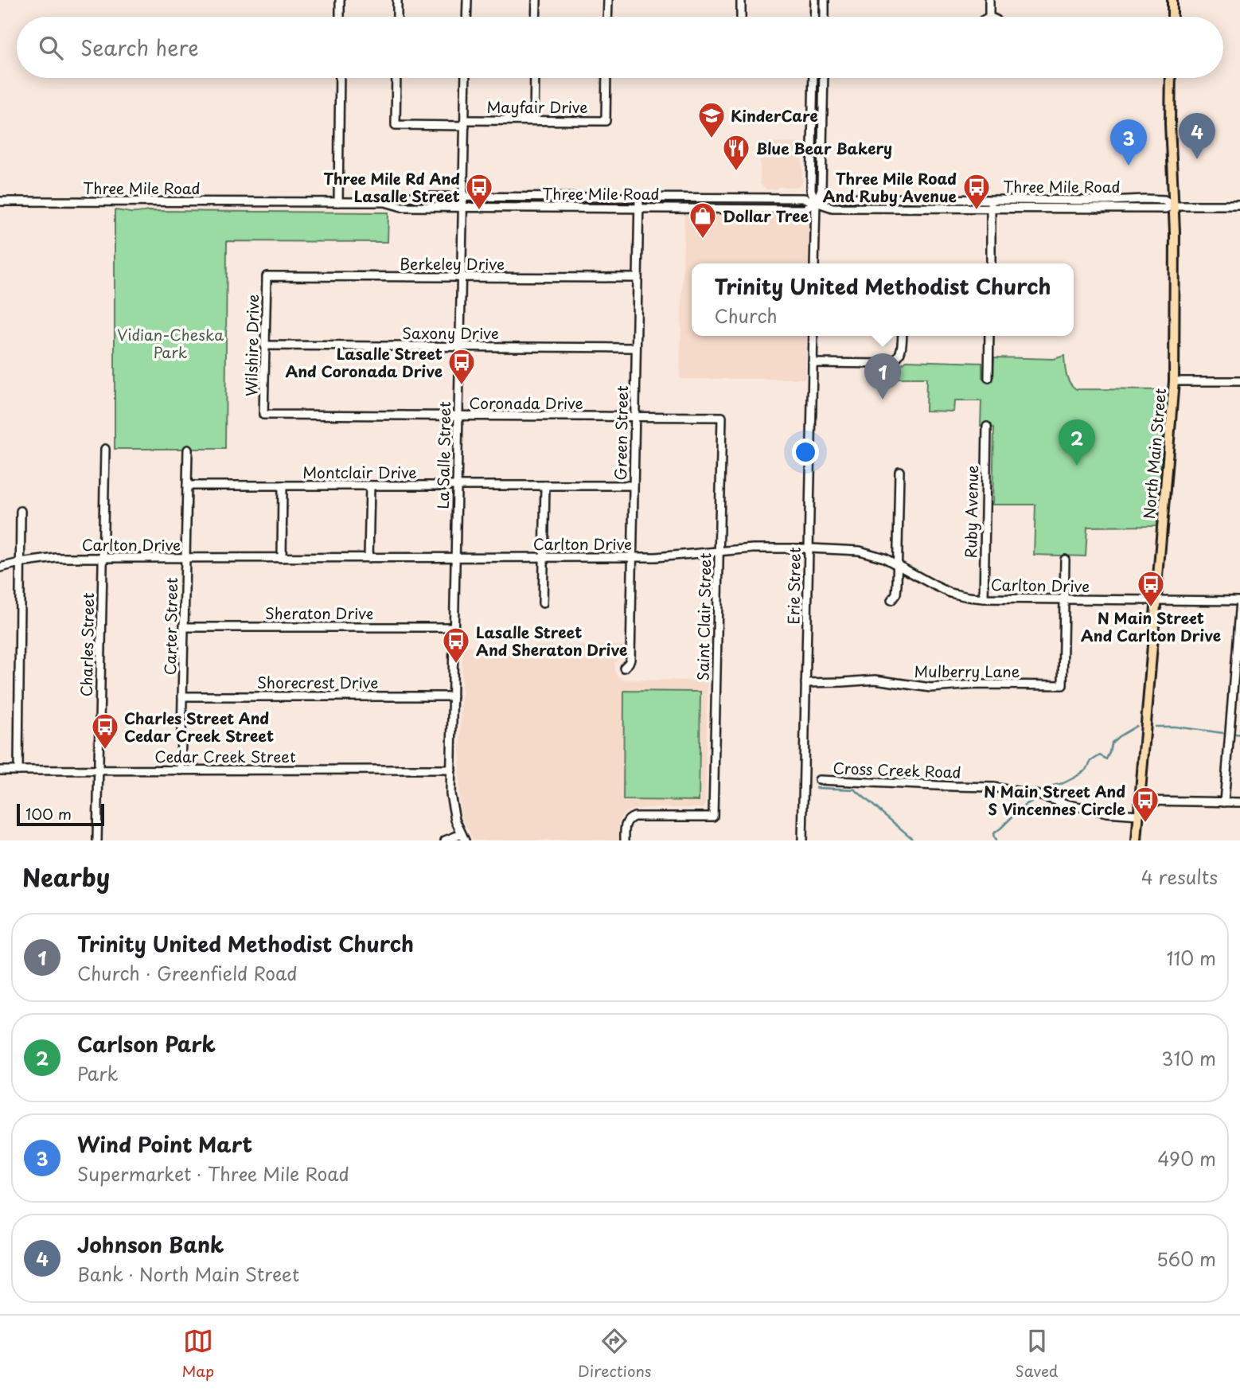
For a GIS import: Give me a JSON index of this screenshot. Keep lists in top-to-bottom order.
{
  "streets": {
    "main road": ["North Main Street"],
    "street": [
      "Mayfair Drive",
      "Three Mile Road",
      "Berkeley Drive",
      "Saxony Drive",
      "Wilshire Drive",
      "Coronada Drive",
      "Green Street",
      "La Salle Street",
      "Montclair Drive",
      "Ruby Avenue",
      "Carlton Drive",
      "Erie Street",
      "Sheraton Drive",
      "Saint Clair Street",
      "Carter Street",
      "Charles Street",
      "Mulberry Lane",
      "Shorecrest Drive",
      "Cedar Creek Street",
      "Cross Creek Road"
    ]
  },
  "crossings": [
    ["Mayfair Drive", "La Salle Street"],
    ["Three Mile Road", "Green Street"],
    ["Three Mile Road", "North Main Street"],
    ["Three Mile Road", "La Salle Street"],
    ["Berkeley Drive", "Wilshire Drive"],
    ["Berkeley Drive", "Green Street"],
    ["Berkeley Drive", "La Salle Street"],
    ["Saxony Drive", "Wilshire Drive"],
    ["Saxony Drive", "Green Street"],
    ["Saxony Drive", "La Salle Street"],
    ["Wilshire Drive", "Coronada Drive"],
    ["Coronada Drive", "Green Street"],
    ["Coronada Drive", "La Salle Street"],
    ["Coronada Drive", "Saint Clair Street"],
    ["Green Street", "Montclair Drive"],
    ["Green Street", "Carlton Drive"],
    ["North Main Street", "Carlton Drive"],
    ["North Main Street", "Cross Creek Road"],
    ["La Salle Street", "Montclair Drive"],
    ["La Salle Street", "Carlton Drive"],
    ["La Salle Street", "Sheraton Drive"],
    ["La Salle Street", "Shorecrest Drive"],
    ["La Salle Street", "Cedar Creek Street"],
    ["Montclair Drive", "Carter Street"],
    ["Ruby Avenue", "Carlton Drive"],
    ["Carlton Drive", "Erie Street"],
    ["Carlton Drive", "Saint Clair Street"],
    ["Carlton Drive", "Carter Street"],
    ["Carlton Drive", "Charles Street"],
    ["Carlton Drive", "Mulberry Lane"],
    ["Erie Street", "Mulberry Lane"],
    ["Sheraton Drive", "Carter Street"],
    ["Carter Street", "Shorecrest Drive"],
    ["Carter Street", "Cedar Creek Street"],
    ["Charles Street", "Cedar Creek Street"]
  ],
  "parks": ["Vidian-Cheska Park"],
  "places": {
    "school or university": ["KinderCare"],
    "restaurant": ["Blue Bear Bakery"],
    "bus stop": [
      "Three Mile Rd And Lasalle Street",
      "Three Mile Road And Ruby Avenue",
      "Lasalle Street And Coronada Drive",
      "N Main Street And Carlton Drive",
      "Lasalle Street And Sheraton Drive",
      "Charles Street And Cedar Creek Street",
      "N Main Street And S Vincennes Circle"
    ],
    "shop": ["Dollar Tree"]
  },
  "scale_bar": "100 m",
  "page": {
    "search": "Search here",
    "pins": [
      "4",
      "3",
      "1",
      "2"
    ],
    "popup": ["Trinity United Methodist Church", "Church"],
    "scale": "100 m",
    "heading": ["Nearby", "4 results"],
    "list": [
      {
        "mark": "1",
        "name": "Trinity United Methodist Church",
        "note": "Church · Greenfield Road",
        "value": "110 m"
      },
      {
        "mark": "2",
        "name": "Carlson Park",
        "note": "Park",
        "value": "310 m"
      },
      {
        "mark": "3",
        "name": "Wind Point Mart",
        "note": "Supermarket · Three Mile Road",
        "value": "490 m"
      },
      {
        "mark": "4",
        "name": "Johnson Bank",
        "note": "Bank · North Main Street",
        "value": "560 m"
      }
    ],
    "nav": ["Map", "Directions", "Saved"]
  }
}
